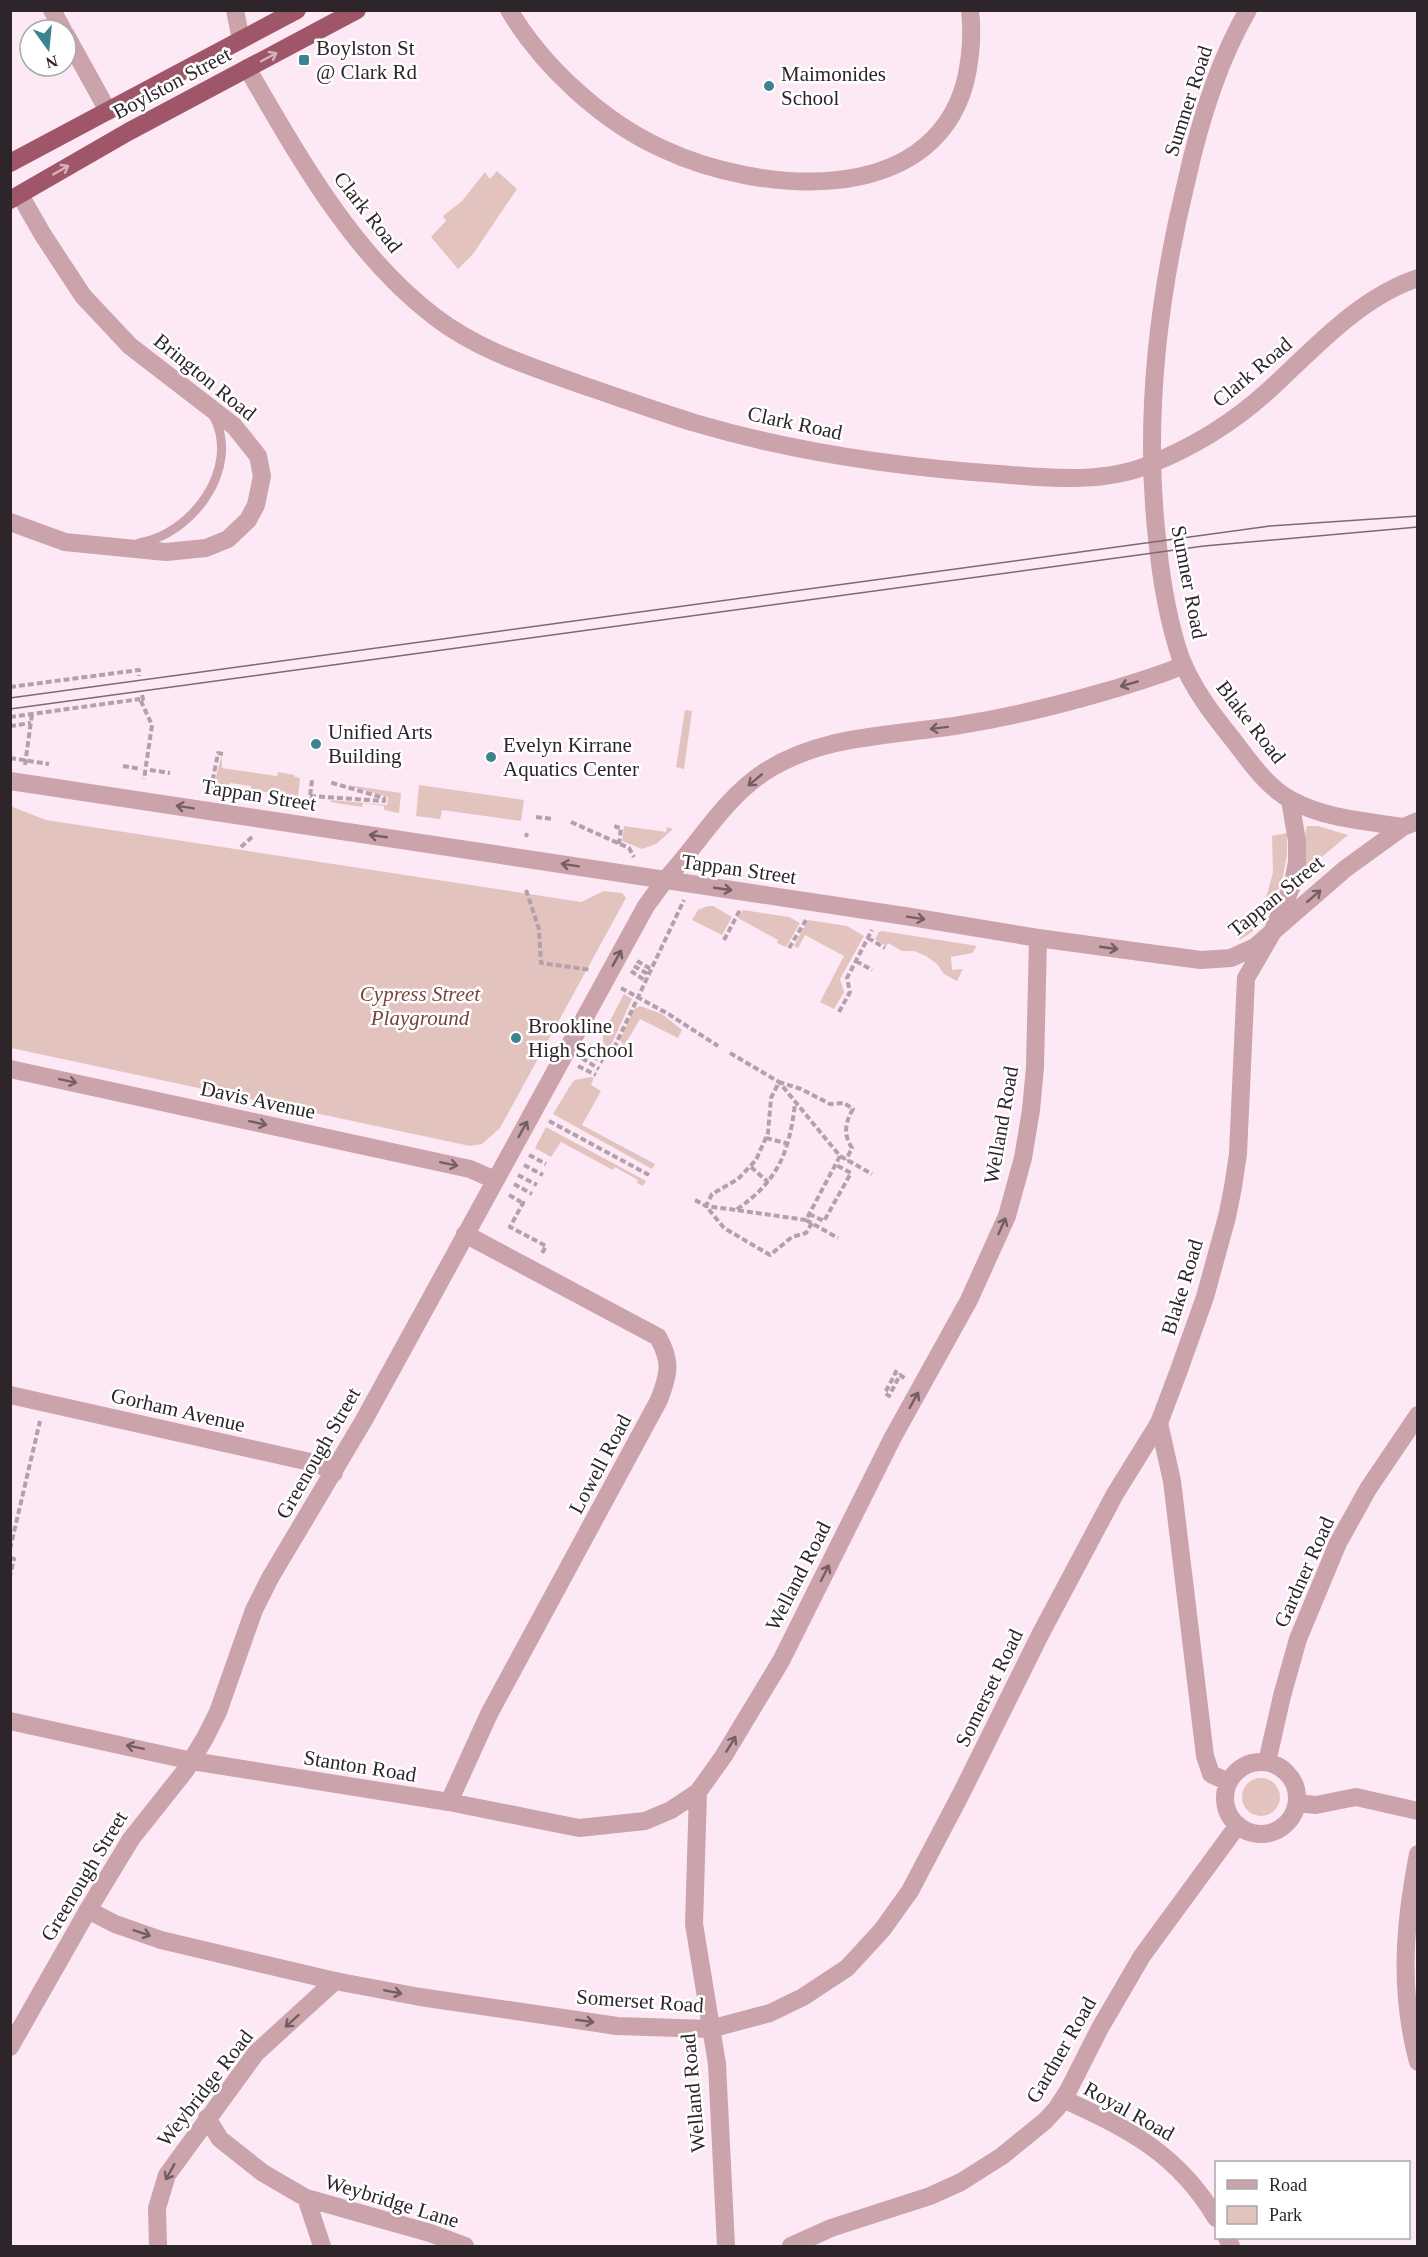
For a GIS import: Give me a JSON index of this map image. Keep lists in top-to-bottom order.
{
  "streets": {
    "highway": ["Boylston Street"],
    "street": [
      "Sumner Road",
      "Clark Road",
      "Brington Road",
      "Blake Road",
      "Tappan Street",
      "Davis Avenue",
      "Welland Road",
      "Gorham Avenue",
      "Greenough Street",
      "Lowell Road",
      "Gardner Road",
      "Somerset Road",
      "Stanton Road",
      "Weybridge Road",
      "Royal Road",
      "Weybridge Lane"
    ]
  },
  "crossings": [
    ["Boylston Street", "Clark Road"],
    ["Boylston Street", "Brington Road"],
    ["Sumner Road", "Clark Road"],
    ["Sumner Road", "Blake Road"],
    ["Sumner Road", "Tappan Street"],
    ["Sumner Road", "Greenough Street"],
    ["Blake Road", "Tappan Street"],
    ["Blake Road", "Somerset Road"],
    ["Tappan Street", "Welland Road"],
    ["Tappan Street", "Greenough Street"],
    ["Davis Avenue", "Greenough Street"],
    ["Welland Road", "Somerset Road"],
    ["Welland Road", "Stanton Road"],
    ["Gorham Avenue", "Greenough Street"],
    ["Greenough Street", "Lowell Road"],
    ["Greenough Street", "Somerset Road"],
    ["Greenough Street", "Stanton Road"],
    ["Lowell Road", "Stanton Road"],
    ["Gardner Road", "Royal Road"],
    ["Somerset Road", "Weybridge Road"],
    ["Weybridge Road", "Weybridge Lane"]
  ],
  "one_way": [
    "Sumner Road",
    "Davis Avenue",
    "Welland Road",
    "Somerset Road",
    "Weybridge Road"
  ],
  "parks": ["Cypress Street Playground"],
  "places": {
    "transit": ["Boylston St @ Clark Rd"],
    "other": [
      "Maimonides School",
      "Unified Arts Building",
      "Evelyn Kirrane Aquatics Center",
      "Brookline High School"
    ]
  },
  "legend": ["Road", "Park"],
  "north": "bottom"
}
